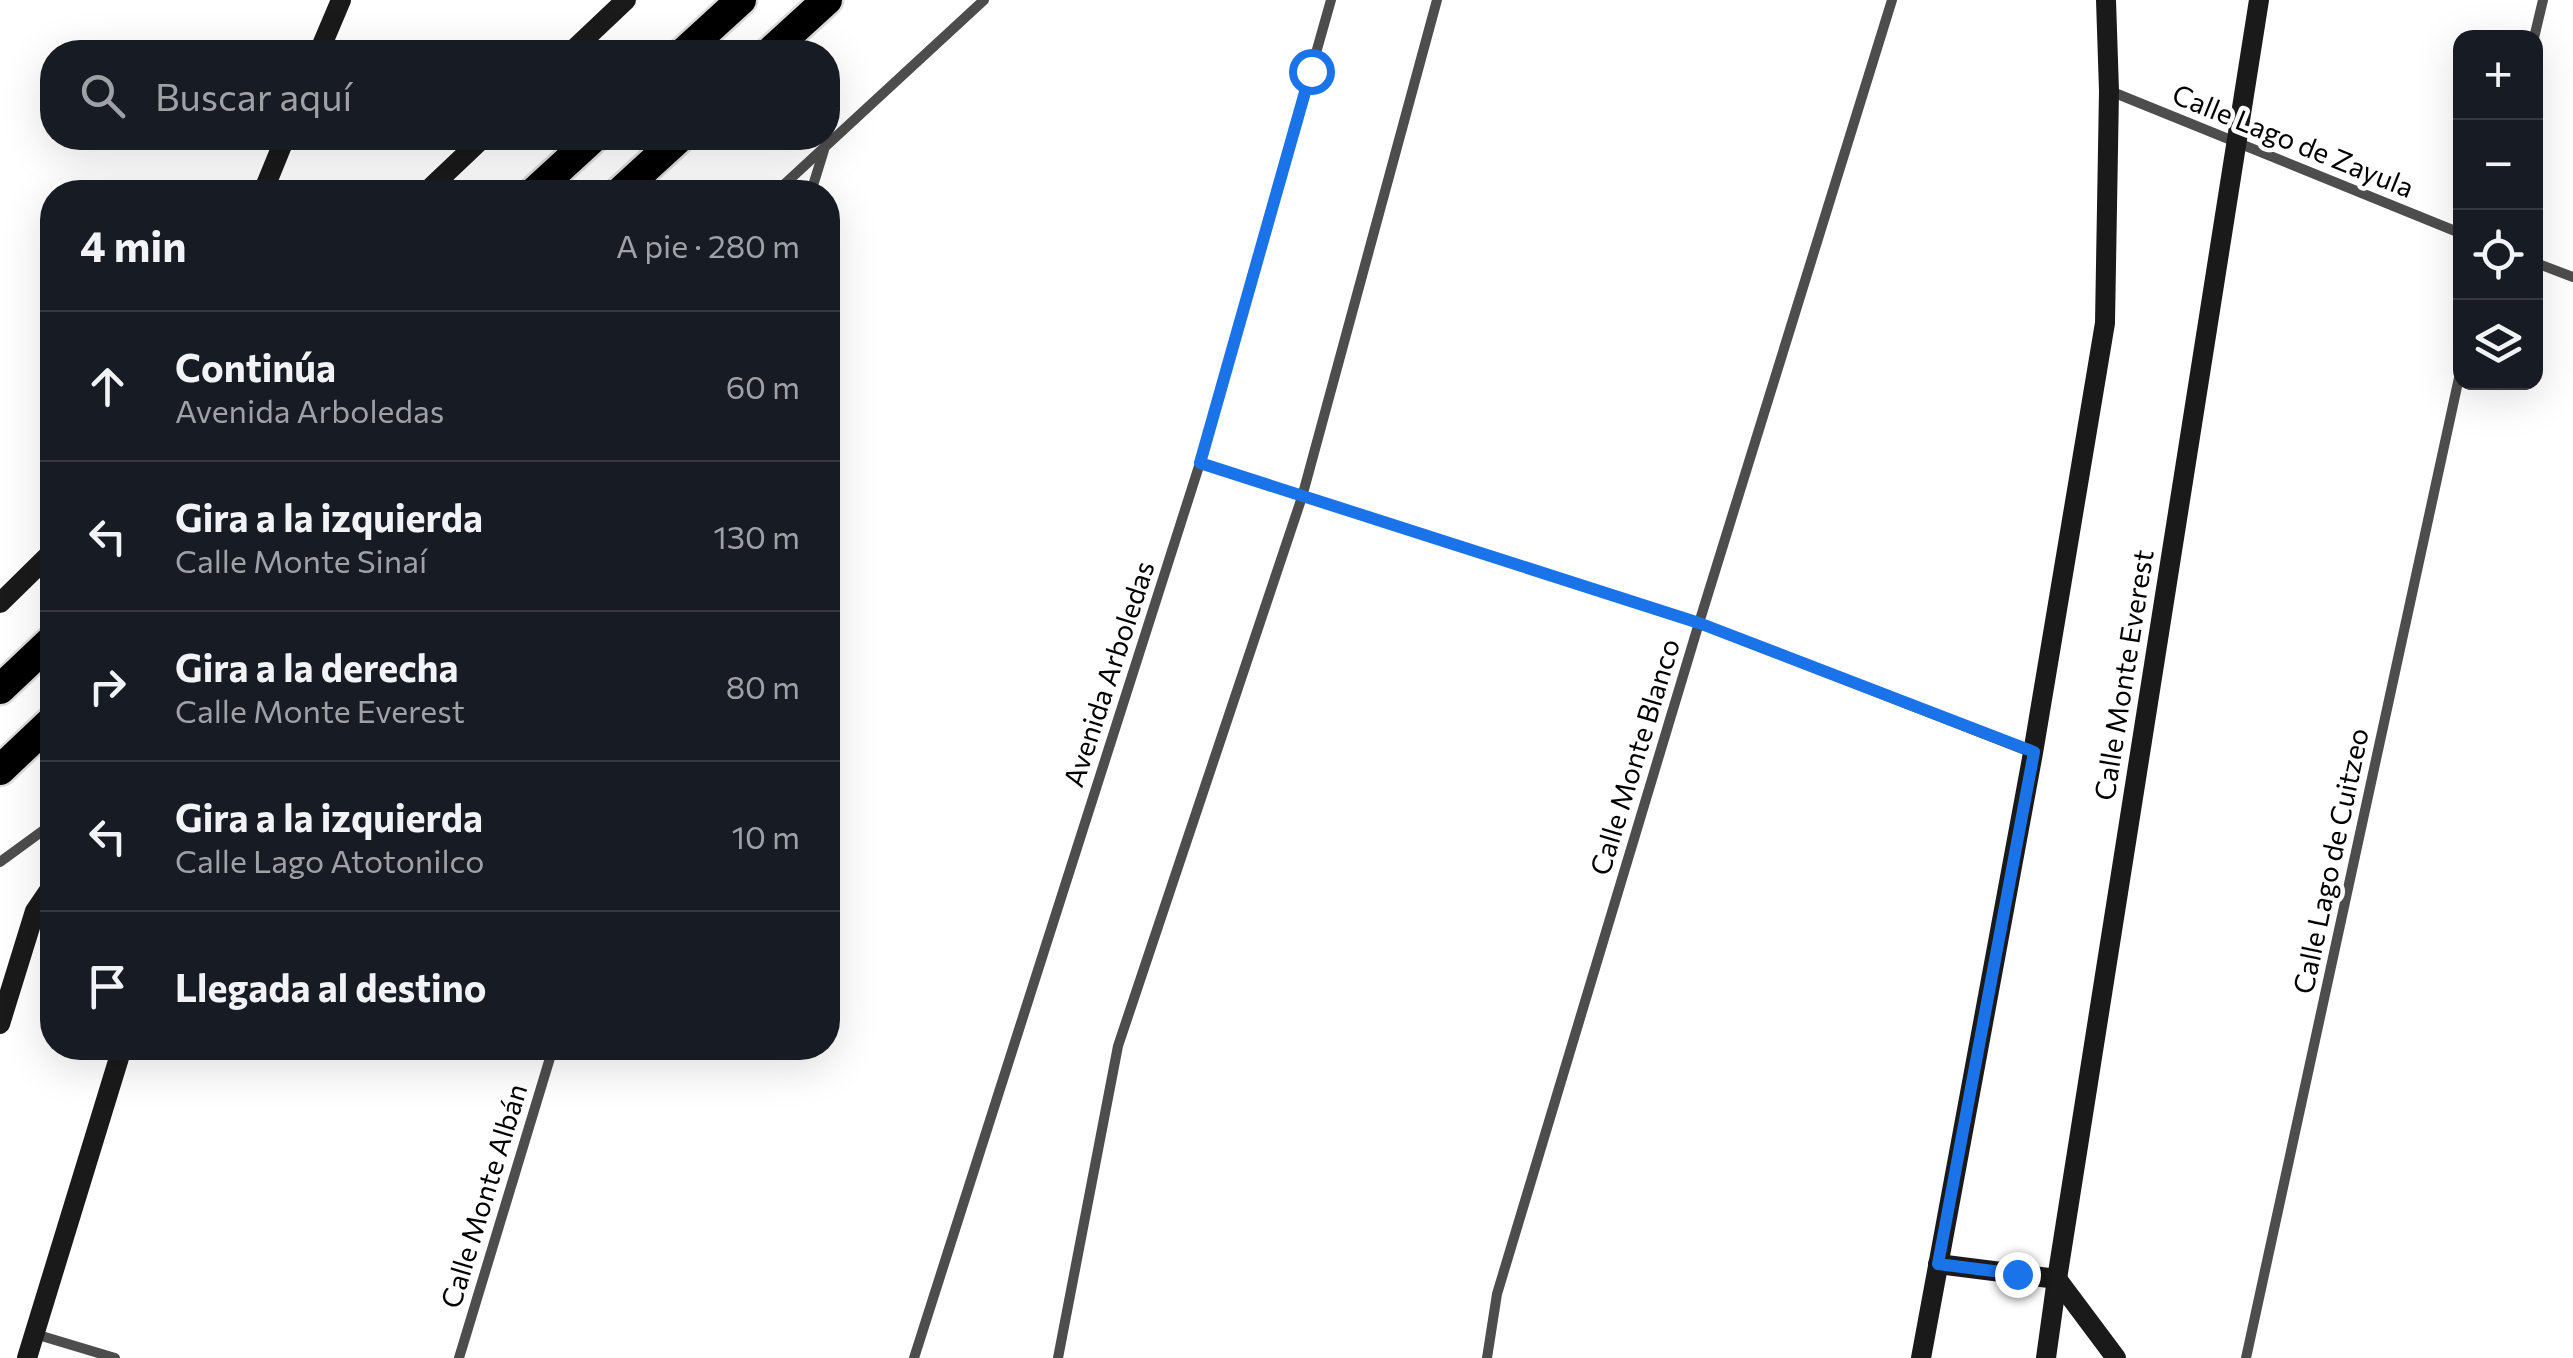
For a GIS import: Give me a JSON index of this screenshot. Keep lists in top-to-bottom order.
{
  "streets": {
    "main road": ["Calle Monte Everest"],
    "street": [
      "Calle Lago de Zayula",
      "Avenida Arboledas",
      "Calle Monte Blanco",
      "Calle Lago de Cuitzeo",
      "Calle Monte Albán"
    ]
  },
  "crossings": [
    ["Calle Lago de Zayula", "Calle Monte Everest"]
  ],
  "page": {
    "map_buttons": ["+", "−"],
    "search": "Buscar aquí",
    "heading": ["4 min", "A pie · 280 m"],
    "list": [
      ["Continúa", "Avenida Arboledas", "60 m"],
      ["Gira a la izquierda", "Calle Monte Sinaí", "130 m"],
      ["Gira a la derecha", "Calle Monte Everest", "80 m"],
      ["Gira a la izquierda", "Calle Lago Atotonilco", "10 m"],
      "Llegada al destino"
    ]
  }
}
